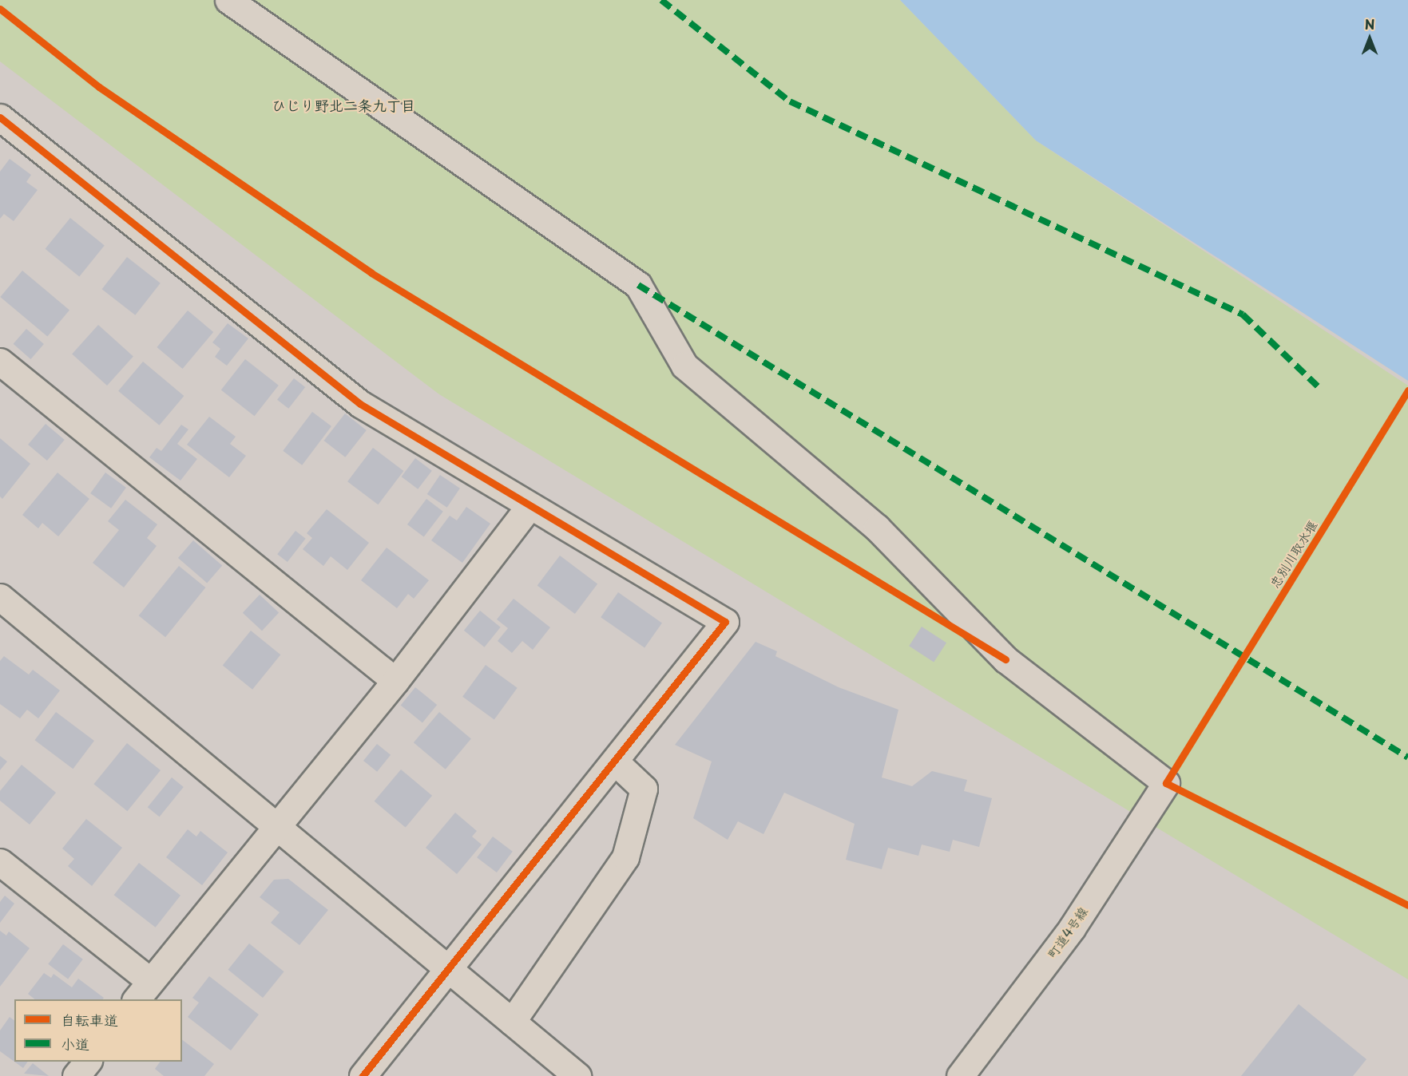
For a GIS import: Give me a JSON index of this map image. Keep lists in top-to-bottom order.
{
  "streets": {
    "street": ["町道4号線"],
    "cycle path": ["忠別川取水堰"]
  },
  "districts": ["ひじり野北二条九丁目"],
  "legend": ["自転車道", "小道"],
  "north": "top"
}
